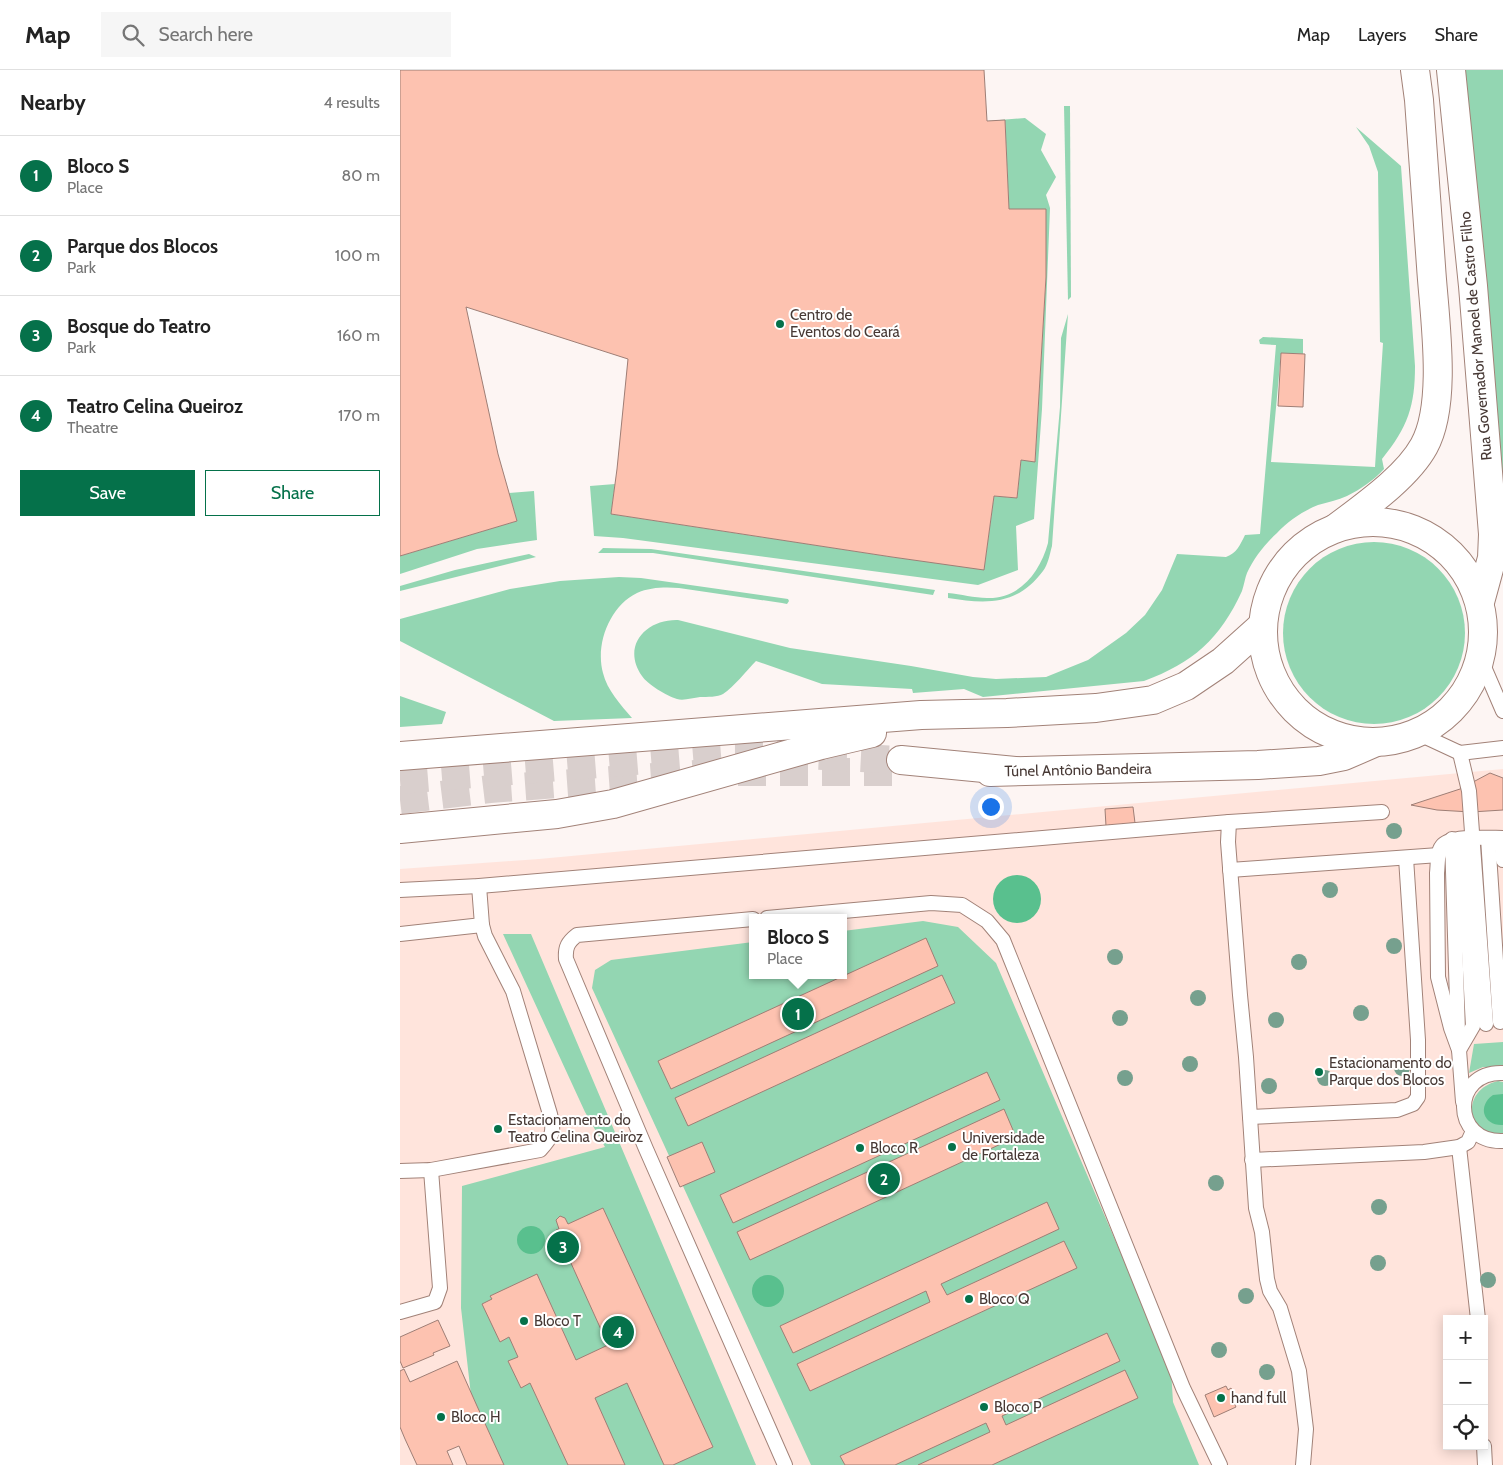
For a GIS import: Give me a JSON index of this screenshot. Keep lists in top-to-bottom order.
{
  "streets": {
    "main road": ["Rua Governador Manoel de Castro Filho", "Túnel Antônio Bandeira"]
  },
  "places": [
    "Centro de Eventos do Ceará",
    "Estacionamento do Parque dos Blocos",
    "Estacionamento do Teatro Celina Queiroz",
    "Universidade de Fortaleza",
    "Bloco R",
    "Bloco Q",
    "Bloco T",
    "hand full",
    "Bloco P",
    "Bloco H"
  ],
  "page": {
    "header": "Map",
    "search": "Search here",
    "nav": ["Map", "Layers", "Share"],
    "heading": ["Nearby", "4 results"],
    "list": [
      {
        "mark": "1",
        "name": "Bloco S",
        "note": "Place",
        "value": "80 m"
      },
      {
        "mark": "2",
        "name": "Parque dos Blocos",
        "note": "Park",
        "value": "100 m"
      },
      {
        "mark": "3",
        "name": "Bosque do Teatro",
        "note": "Park",
        "value": "160 m"
      },
      {
        "mark": "4",
        "name": "Teatro Celina Queiroz",
        "note": "Theatre",
        "value": "170 m"
      }
    ],
    "buttons": ["Save", "Share"],
    "popup": ["Bloco S", "Place"],
    "pins": [
      "1",
      "2",
      "3",
      "4"
    ],
    "map_buttons": ["+", "−"]
  }
}
